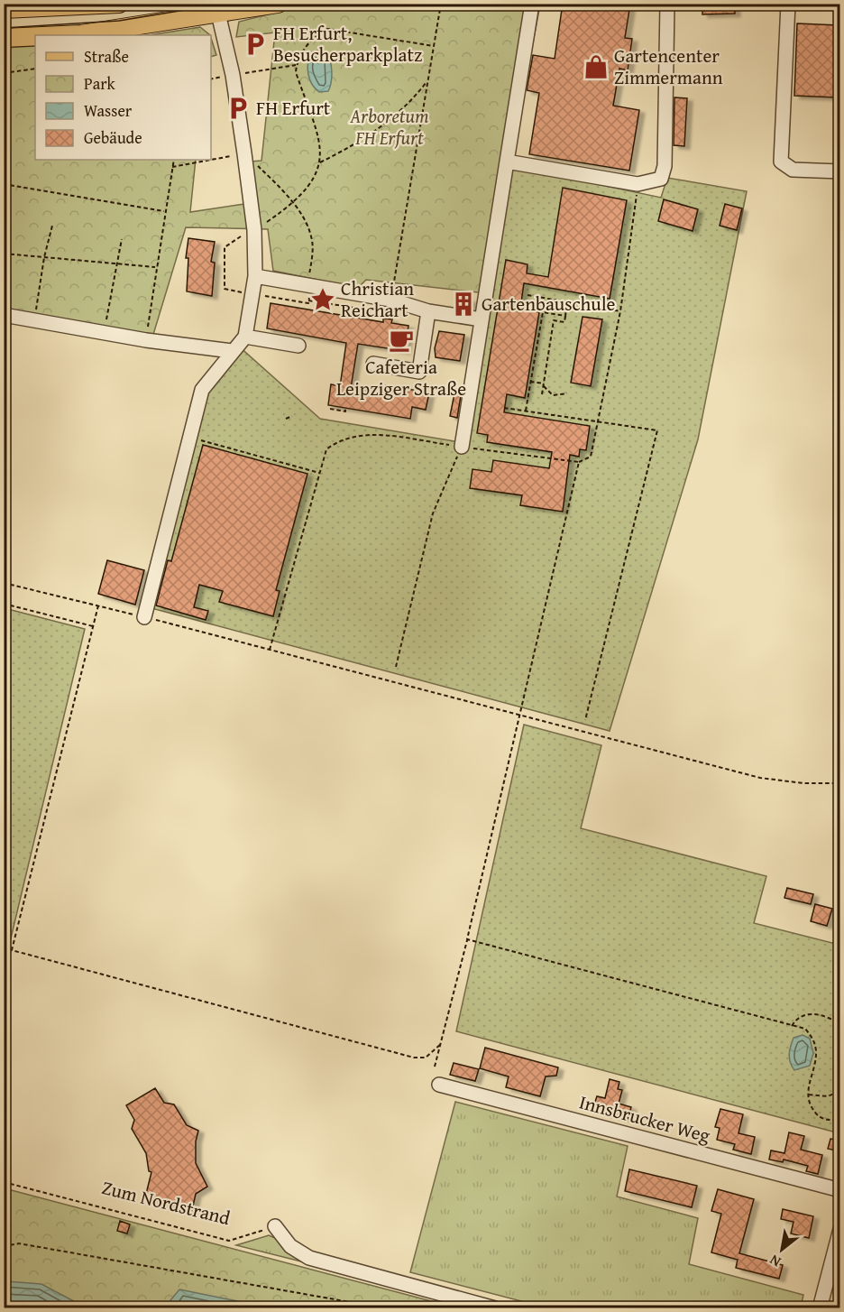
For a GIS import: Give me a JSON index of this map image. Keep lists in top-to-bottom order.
{
  "streets": {
    "street": ["Innsbrucker Weg"],
    "path": ["Zum Nordstrand"]
  },
  "parks": ["Arboretum FH Erfurt"],
  "places": {
    "parking": ["FH Erfurt, Besucherparkplatz", "FH Erfurt"],
    "shop": ["Gartencenter Zimmermann"],
    "place": ["Christian Reichart"],
    "building": ["Gartenbauschule"],
    "cafe": ["Cafeteria Leipziger Straße"]
  },
  "legend": [
    "Straße",
    "Park",
    "Wasser",
    "Gebäude"
  ],
  "north": "bottom left"
}
